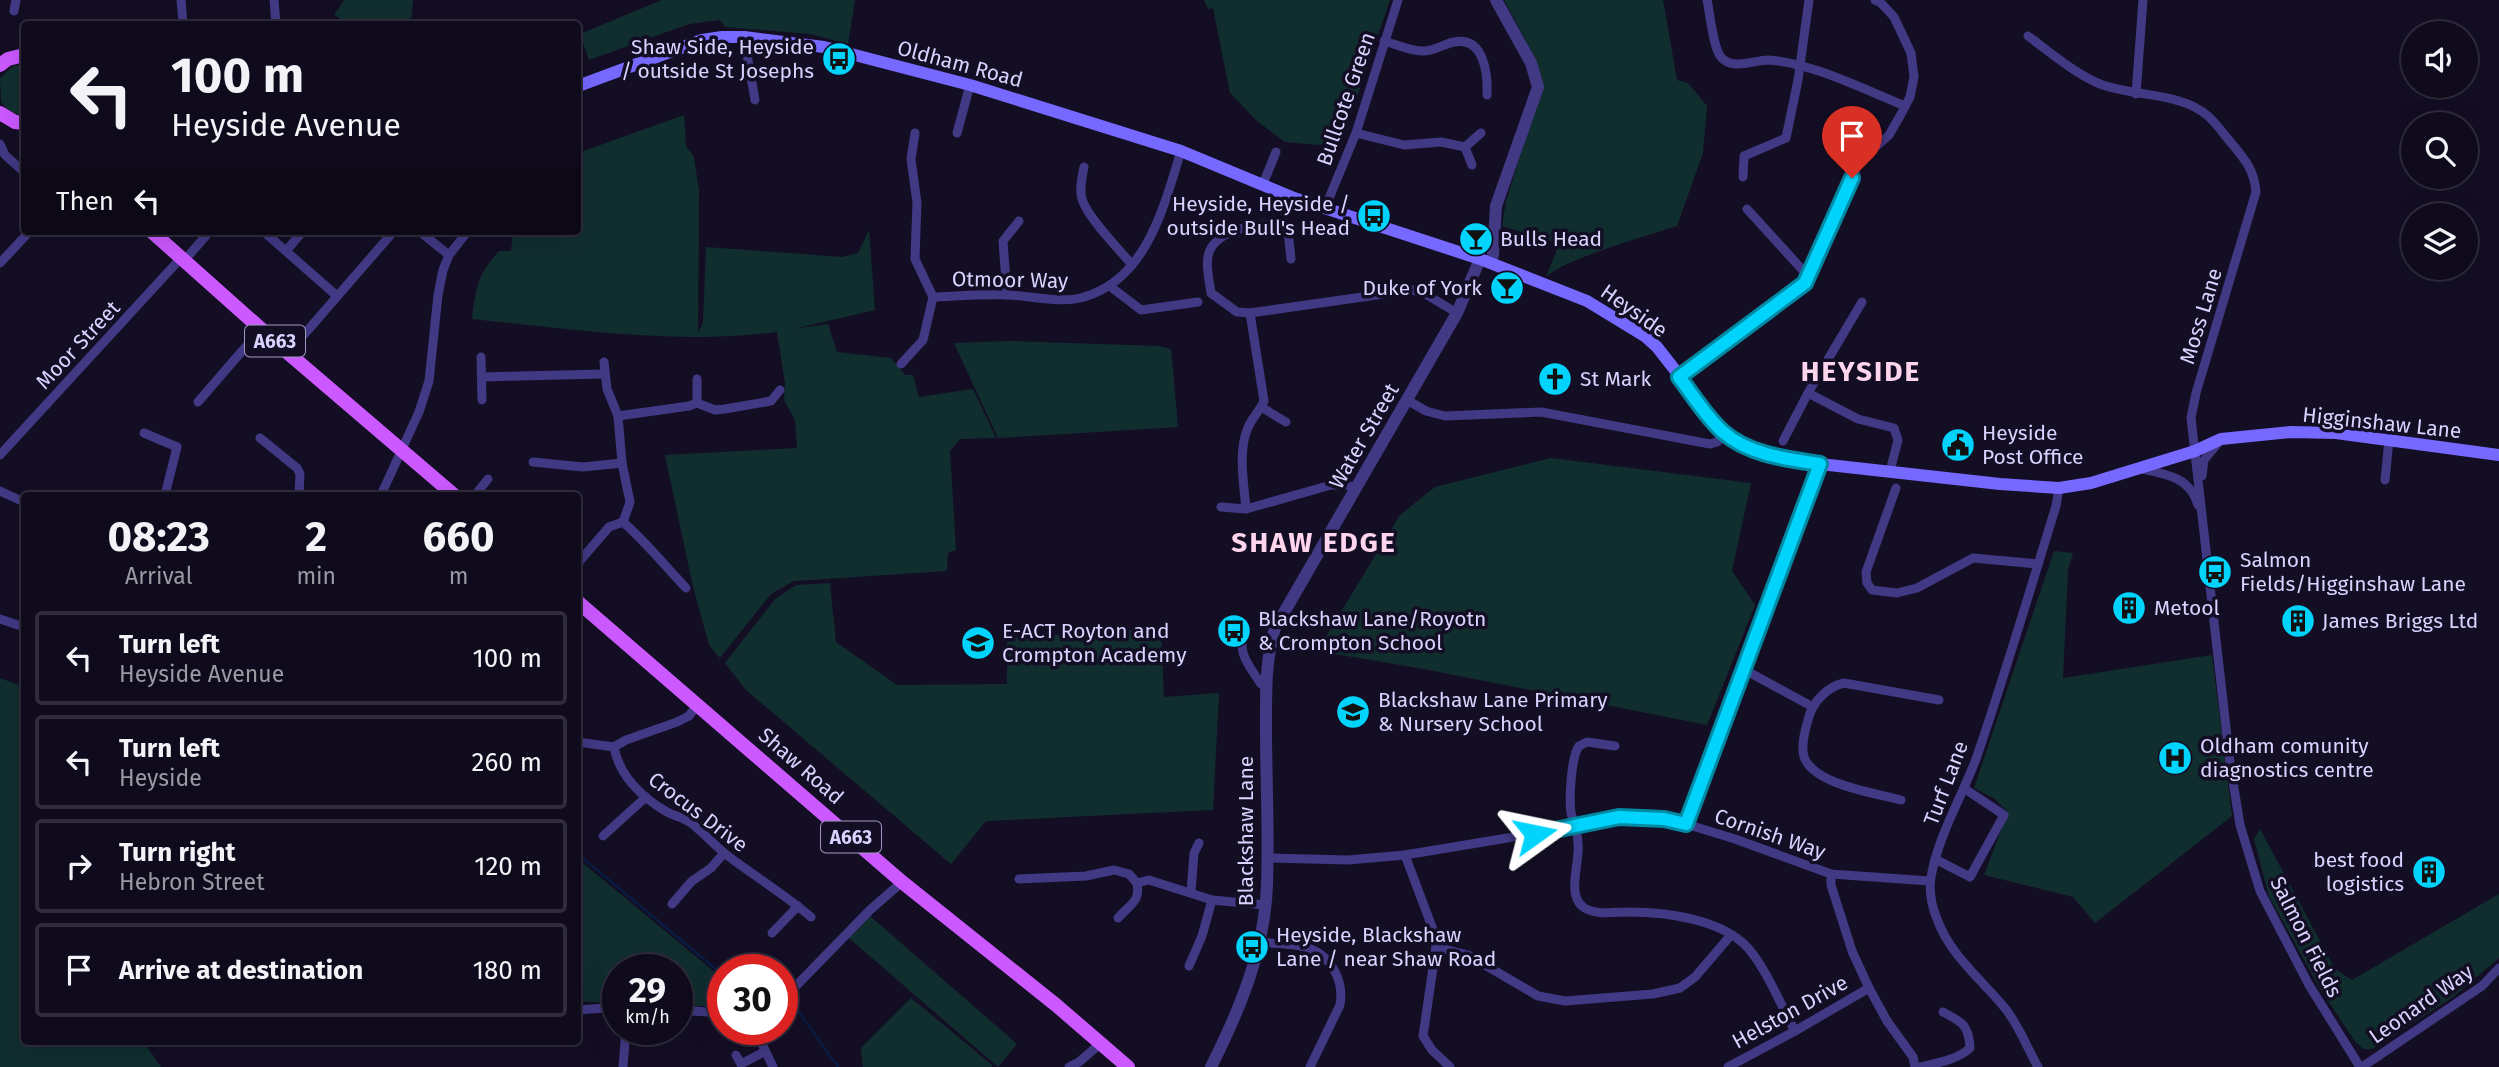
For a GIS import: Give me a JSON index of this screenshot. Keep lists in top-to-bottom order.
{
  "streets": {
    "main road": [
      "Oldham Road",
      "Heyside",
      "A663",
      "Higginshaw Lane",
      "Shaw Road"
    ],
    "street": [
      "Bullcote Green",
      "Otmoor Way",
      "Moss Lane",
      "Moor Street",
      "Water Street",
      "Turf Lane",
      "Crocus Drive",
      "Blackshaw Lane",
      "Cornish Way",
      "Salmon Fields",
      "Leonard Way",
      "Helston Drive"
    ]
  },
  "crossings": [
    ["Oldham Road", "Bullcote Green"],
    ["Oldham Road", "Otmoor Way"],
    ["Oldham Road", "Heyside"],
    ["Bullcote Green", "Heyside"],
    ["Heyside", "Higginshaw Lane"],
    ["Heyside", "Water Street"],
    ["Heyside", "Turf Lane"],
    ["Moss Lane", "Higginshaw Lane"],
    ["Moss Lane", "Salmon Fields"],
    ["A663", "Moor Street"],
    ["Higginshaw Lane", "Turf Lane"],
    ["Higginshaw Lane", "Salmon Fields"],
    ["Water Street", "Blackshaw Lane"],
    ["Turf Lane", "Cornish Way"],
    ["Blackshaw Lane", "Cornish Way"],
    ["Salmon Fields", "Leonard Way"]
  ],
  "districts": ["HEYSIDE", "SHAW EDGE"],
  "places": {
    "bus stop": [
      "Shaw Side, Heyside / outside St Josephs",
      "Heyside, Heyside / outside Bull's Head",
      "Salmon Fields/Higginshaw Lane",
      "Blackshaw Lane/Royotn & Crompton School",
      "Heyside, Blackshaw Lane / near Shaw Road"
    ],
    "bar": ["Bulls Head", "Duke of York"],
    "church": ["St Mark"],
    "public building": ["Heyside Post Office"],
    "building": ["Metool", "James Briggs Ltd", "best food logistics"],
    "school or university": ["E-ACT Royton and Crompton Academy", "Blackshaw Lane Primary & Nursery School"],
    "hospital": ["Oldham comunity diagnostics centre"]
  },
  "page": {
    "turn": ["100 m", "Heyside Avenue"],
    "then": "Then",
    "eta": [
      "08:23",
      "Arrival",
      "2",
      "min",
      "660",
      "m"
    ],
    "list": [
      {
        "name": "Turn left",
        "note": "Heyside Avenue",
        "value": "100 m"
      },
      {
        "name": "Turn left",
        "note": "Heyside",
        "value": "260 m"
      },
      {
        "name": "Turn right",
        "note": "Hebron Street",
        "value": "120 m"
      },
      {
        "name": "Arrive at destination",
        "value": "180 m"
      }
    ],
    "speed": "29 km/h",
    "limit": "30"
  }
}
